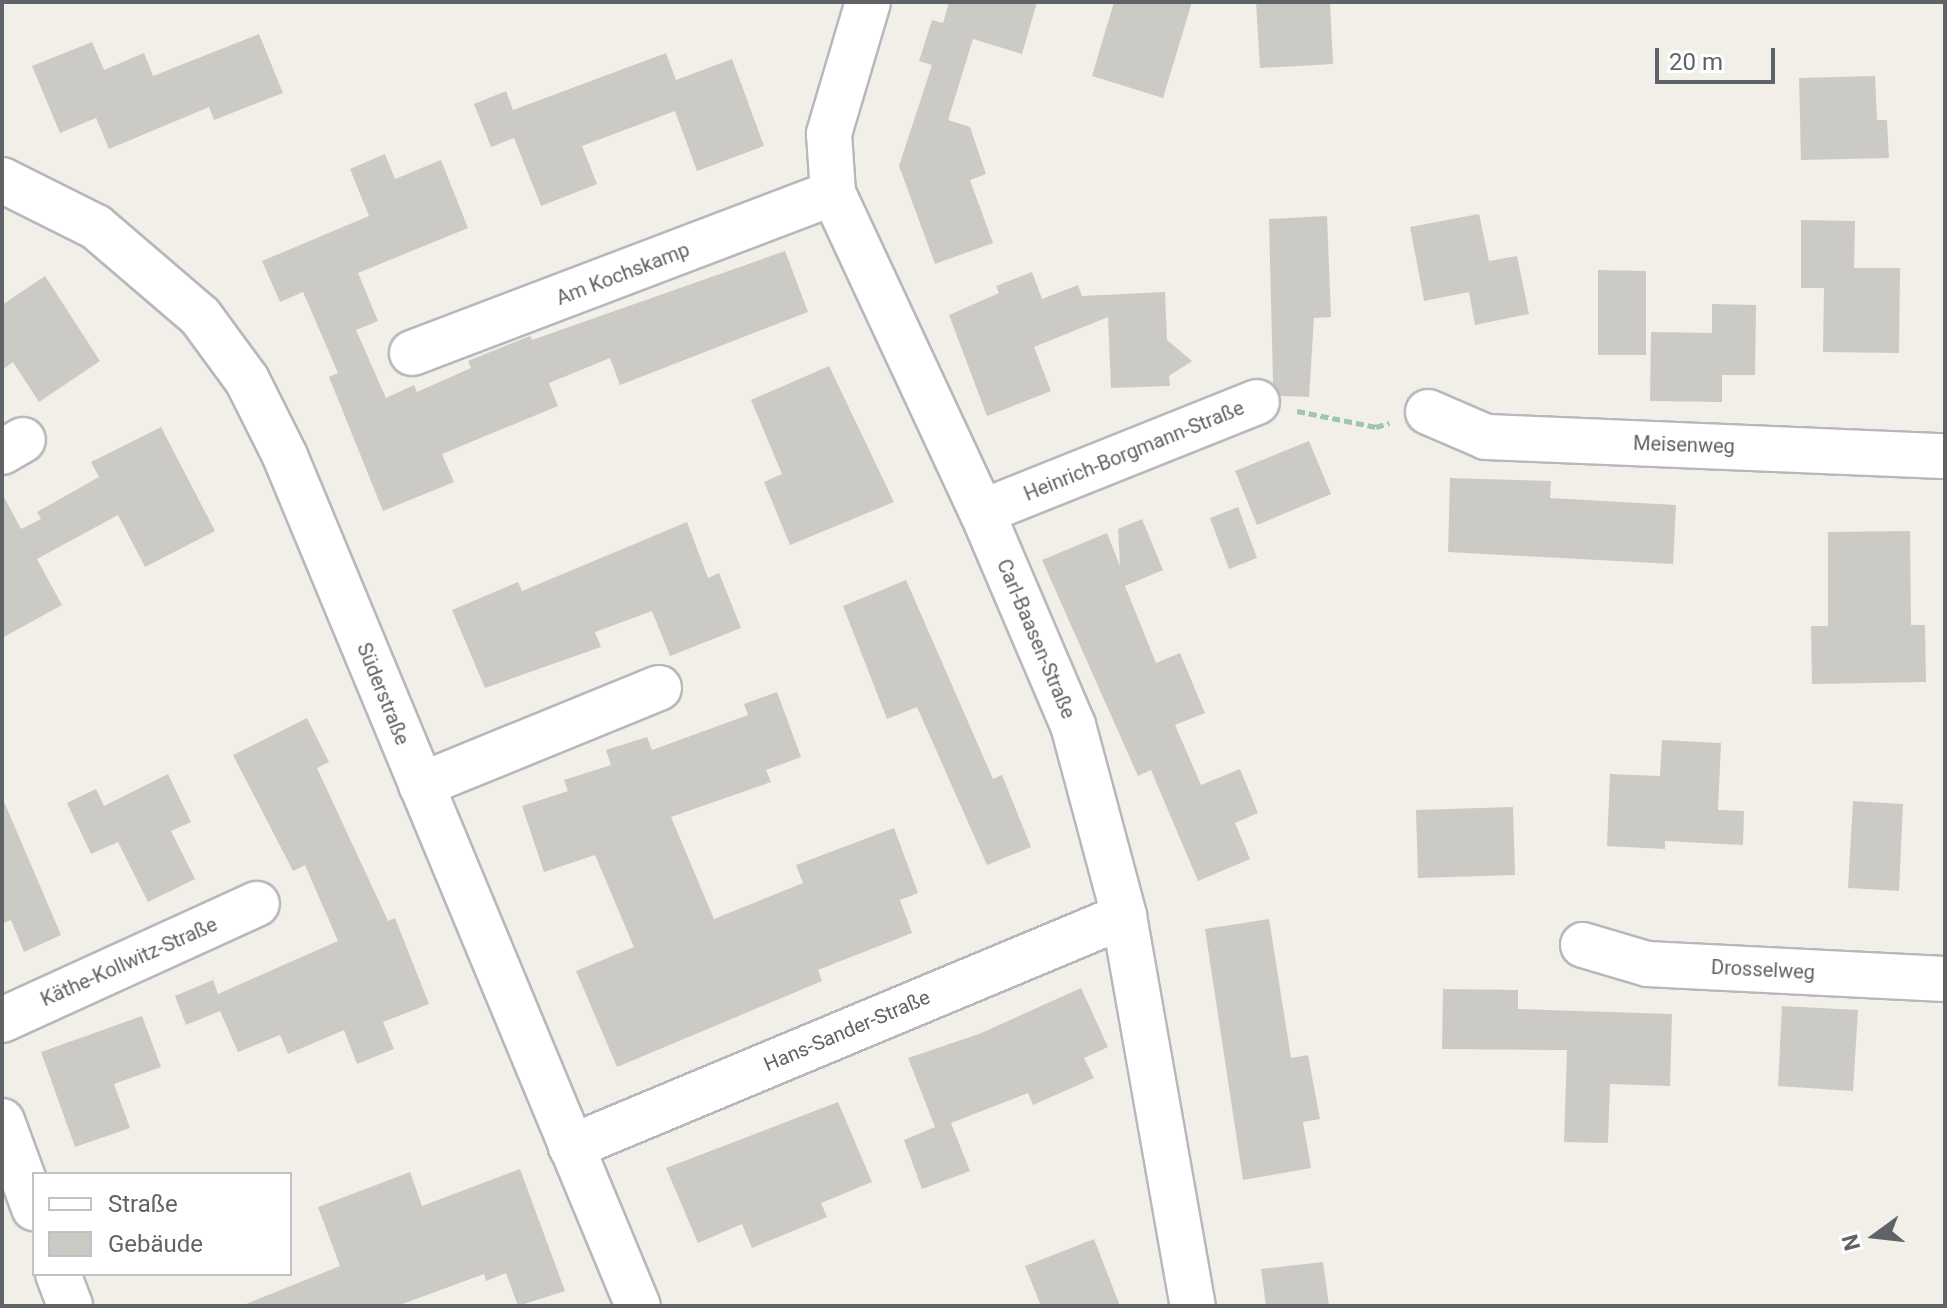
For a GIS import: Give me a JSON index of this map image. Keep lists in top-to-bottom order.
{
  "streets": {
    "street": [
      "Am Kochskamp",
      "Meisenweg",
      "Heinrich-Borgmann-Straße",
      "Carl-Baasen-Straße",
      "Süderstraße",
      "Käthe-Kollwitz-Straße",
      "Drosselweg",
      "Hans-Sander-Straße"
    ]
  },
  "crossings": [
    ["Am Kochskamp", "Carl-Baasen-Straße"],
    ["Meisenweg", "Heinrich-Borgmann-Straße"],
    ["Heinrich-Borgmann-Straße", "Carl-Baasen-Straße"],
    ["Carl-Baasen-Straße", "Hans-Sander-Straße"],
    ["Süderstraße", "Hans-Sander-Straße"]
  ],
  "legend": ["Straße", "Gebäude"],
  "scale_bar": "20 m",
  "north": "left"
}
